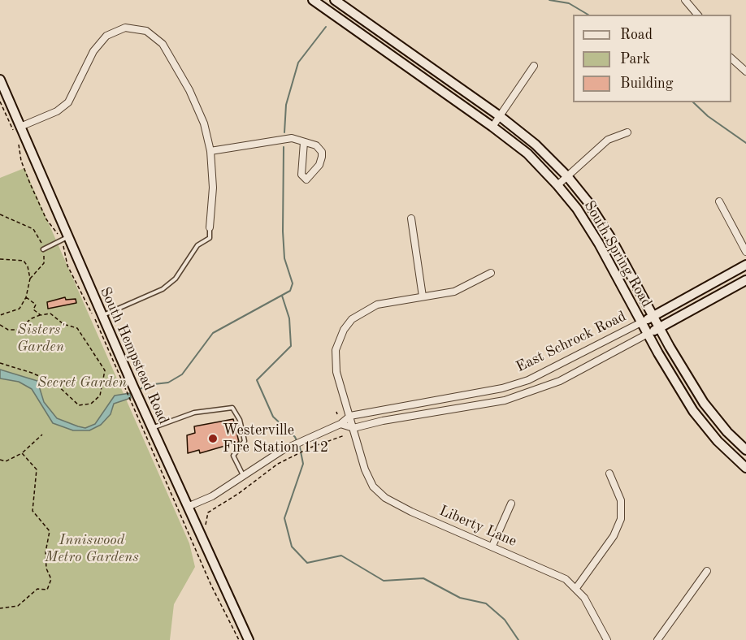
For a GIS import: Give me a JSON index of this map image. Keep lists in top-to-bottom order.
{
  "streets": {
    "main road": ["South Spring Road", "East Schrock Road", "South Hempstead Road"],
    "street": ["Liberty Lane"]
  },
  "crossings": [
    ["South Spring Road", "East Schrock Road"],
    ["East Schrock Road", "South Hempstead Road"],
    ["East Schrock Road", "Liberty Lane"]
  ],
  "parks": ["Sisters' Garden", "Secret Garden", "Inniswood Metro Gardens"],
  "places": ["Westerville Fire Station 112"],
  "legend": ["Road", "Park", "Building"]
}
